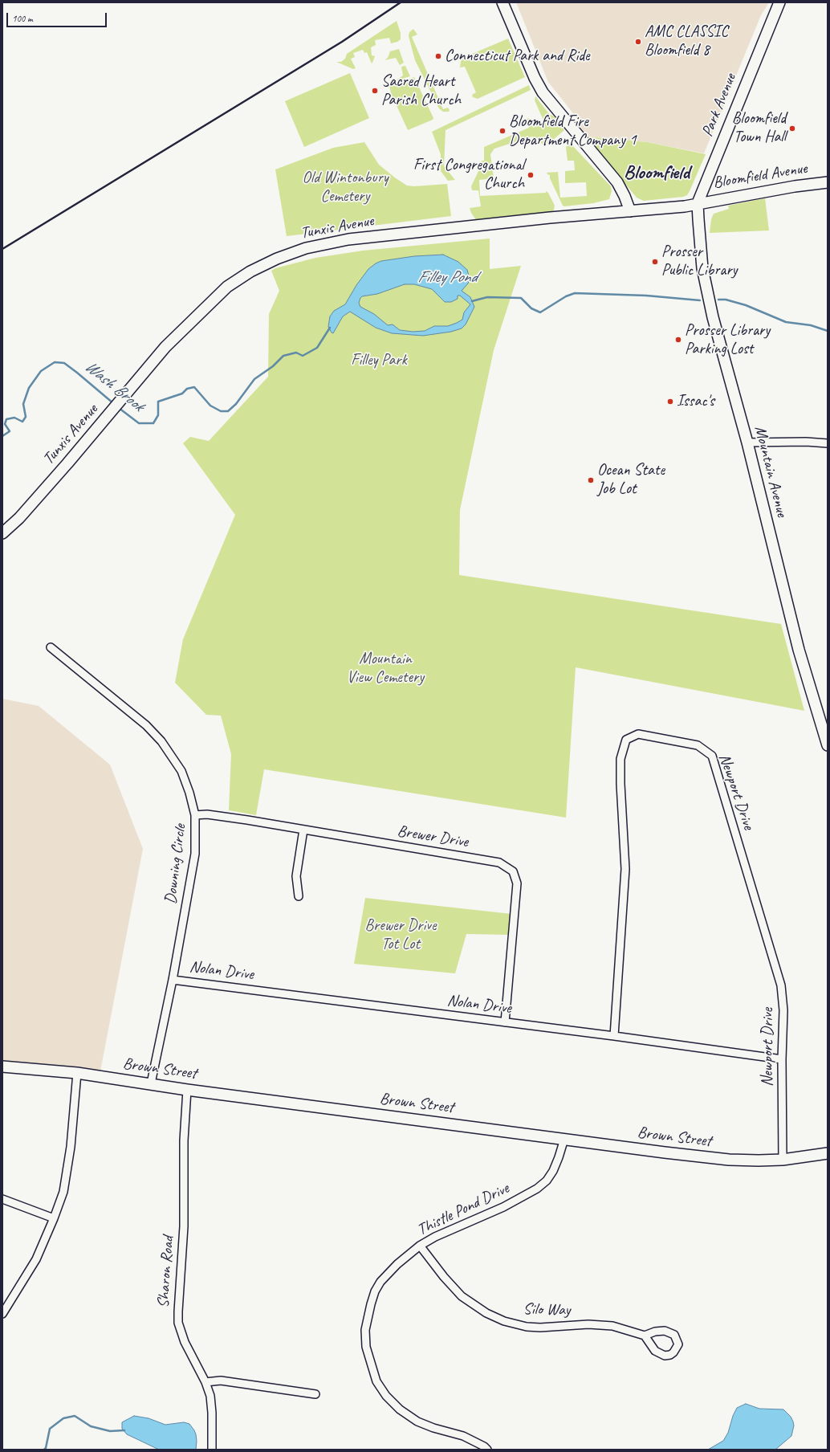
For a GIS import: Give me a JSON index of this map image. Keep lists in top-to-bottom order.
{
  "streets": {
    "main road": [
      "Park Avenue",
      "Bloomfield Avenue",
      "Tunxis Avenue",
      "Mountain Avenue",
      "Brown Street"
    ],
    "street": [
      "Newport Drive",
      "Brewer Drive",
      "Downing Circle",
      "Nolan Drive",
      "Thistle Pond Drive",
      "Sharon Road",
      "Silo Way"
    ]
  },
  "crossings": [
    ["Park Avenue", "Bloomfield Avenue"],
    ["Park Avenue", "Tunxis Avenue"],
    ["Park Avenue", "Mountain Avenue"],
    ["Bloomfield Avenue", "Tunxis Avenue"],
    ["Bloomfield Avenue", "Mountain Avenue"],
    ["Tunxis Avenue", "Mountain Avenue"],
    ["Newport Drive", "Nolan Drive"],
    ["Newport Drive", "Brown Street"],
    ["Brewer Drive", "Downing Circle"],
    ["Brewer Drive", "Nolan Drive"],
    ["Downing Circle", "Nolan Drive"],
    ["Downing Circle", "Brown Street"],
    ["Brown Street", "Thistle Pond Drive"],
    ["Brown Street", "Sharon Road"],
    ["Thistle Pond Drive", "Silo Way"]
  ],
  "districts": ["Bloomfield"],
  "water": ["Filley Pond", "Wash Brook"],
  "parks": [
    "Old Wintonbury Cemetery",
    "Filley Park",
    "Mountain View Cemetery",
    "Brewer Drive Tot Lot"
  ],
  "places": [
    "AMC CLASSIC Bloomfield 8",
    "Connecticut Park and Ride",
    "Sacred Heart Parish Church",
    "Bloomfield Town Hall",
    "Bloomfield Fire Department Company 1",
    "First Congregational Church",
    "Prosser Public Library",
    "Prosser Library Parking Lost",
    "Issac's",
    "Ocean State Job Lot"
  ],
  "scale_bar": "100 m"
}
